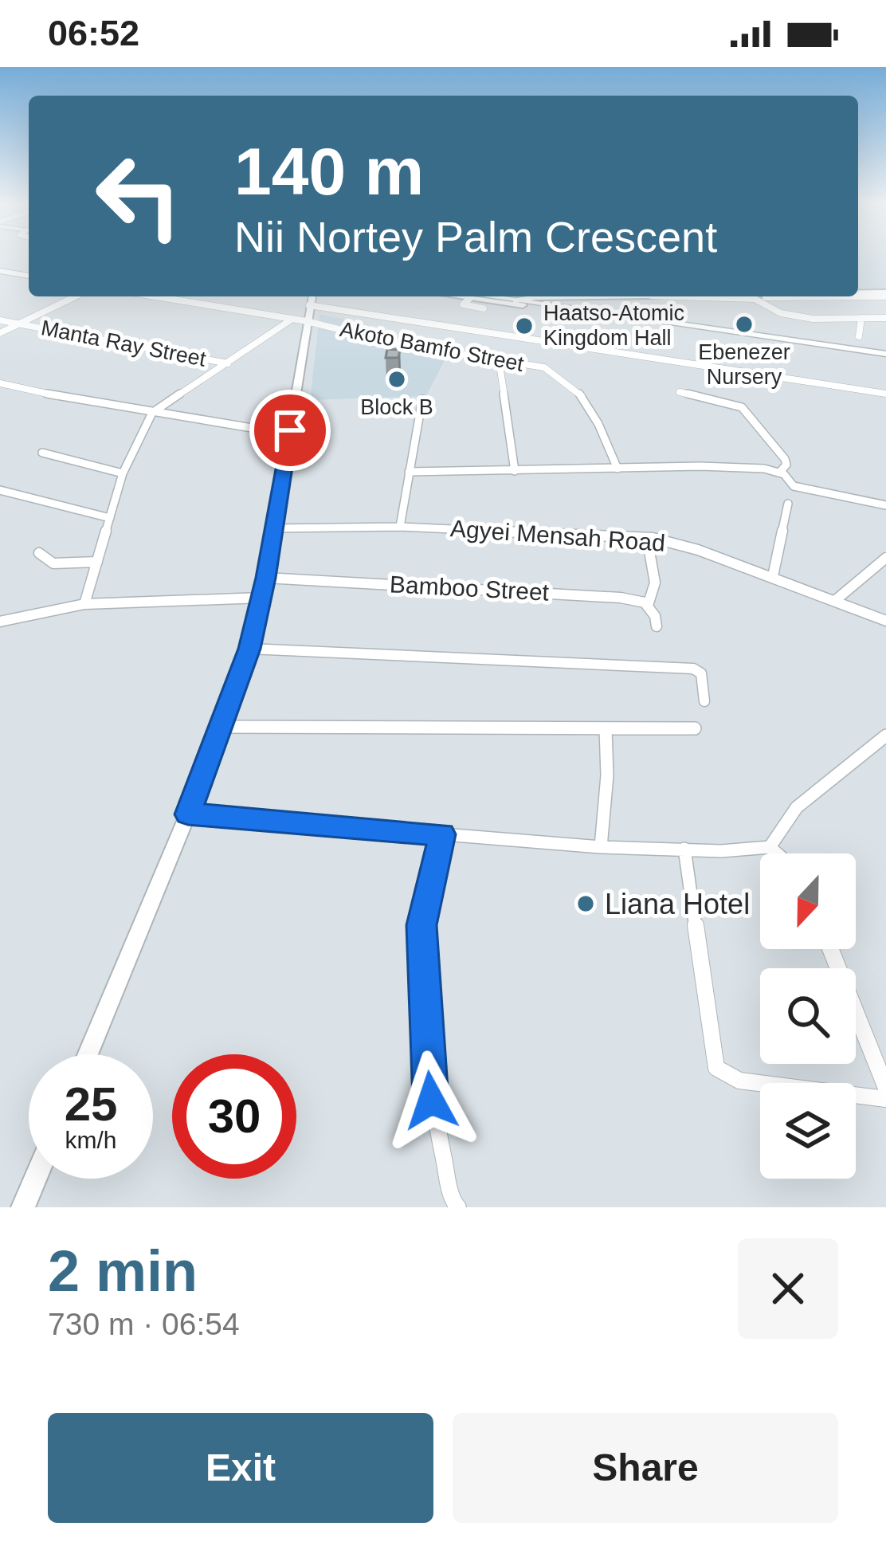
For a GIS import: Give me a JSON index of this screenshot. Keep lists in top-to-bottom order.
{
  "streets": {
    "street": [
      "Manta Ray Street",
      "Akoto Bamfo Street",
      "Agyei Mensah Road",
      "Bamboo Street"
    ]
  },
  "places": [
    "Ebenezer Nursery",
    "Haatso-Atomic Kingdom Hall",
    "Block B",
    "Liana Hotel"
  ],
  "north": "bottom",
  "page": {
    "status": "06:52",
    "turn": ["140 m", "Nii Nortey Palm Crescent"],
    "speed": "25 km/h",
    "limit": "30",
    "heading": ["2 min", "730 m · 06:54"],
    "buttons": ["Exit", "Share"]
  }
}
